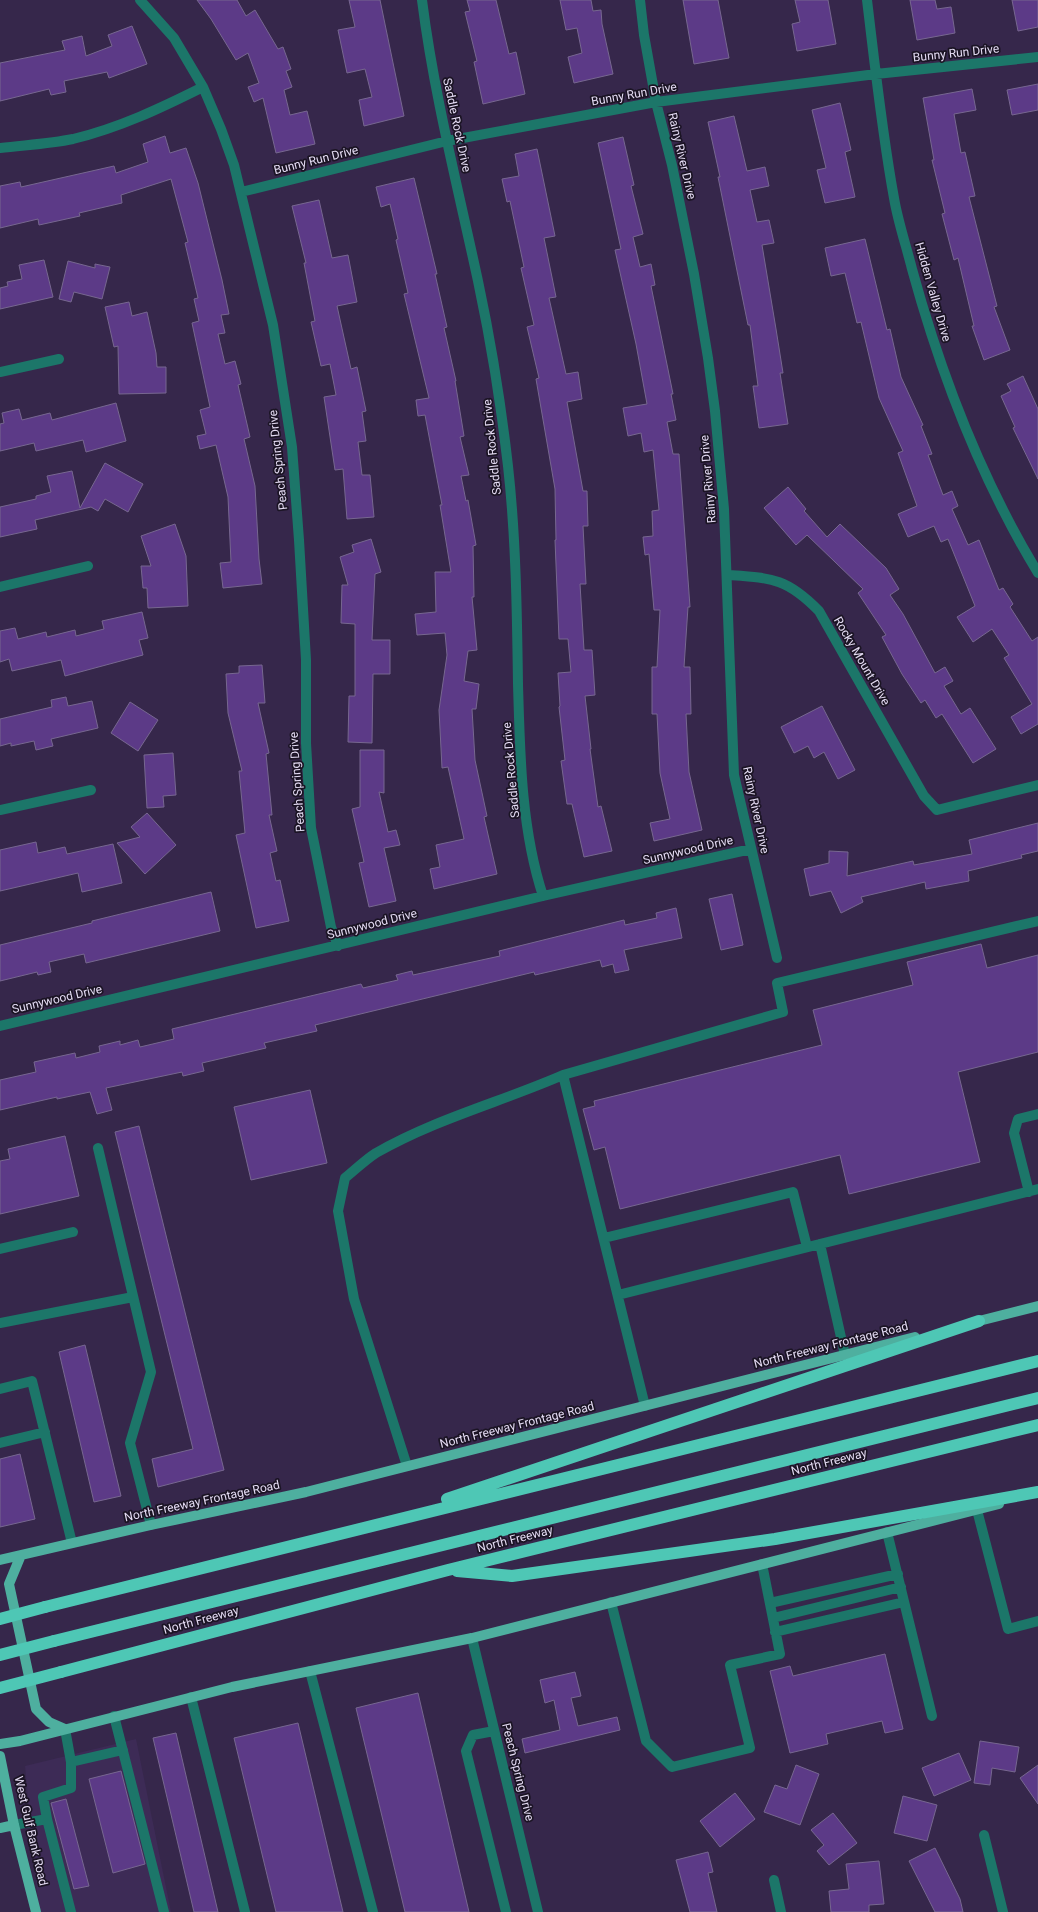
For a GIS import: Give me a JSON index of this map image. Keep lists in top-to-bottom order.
{
  "streets": {
    "highway": ["North Freeway"],
    "main road": ["North Freeway Frontage Road", "West Gulf Bank Road"],
    "street": [
      "Bunny Run Drive",
      "Saddle Rock Drive",
      "Rainy River Drive",
      "Hidden Valley Drive",
      "Peach Spring Drive",
      "Rocky Mount Drive",
      "Sunnywood Drive"
    ]
  },
  "crossings": [
    ["Bunny Run Drive", "Saddle Rock Drive"],
    ["Bunny Run Drive", "Rainy River Drive"],
    ["Bunny Run Drive", "Hidden Valley Drive"],
    ["Bunny Run Drive", "Peach Spring Drive"],
    ["Saddle Rock Drive", "Sunnywood Drive"],
    ["Rainy River Drive", "Rocky Mount Drive"],
    ["Rainy River Drive", "Sunnywood Drive"],
    ["Peach Spring Drive", "Sunnywood Drive"]
  ]
}
